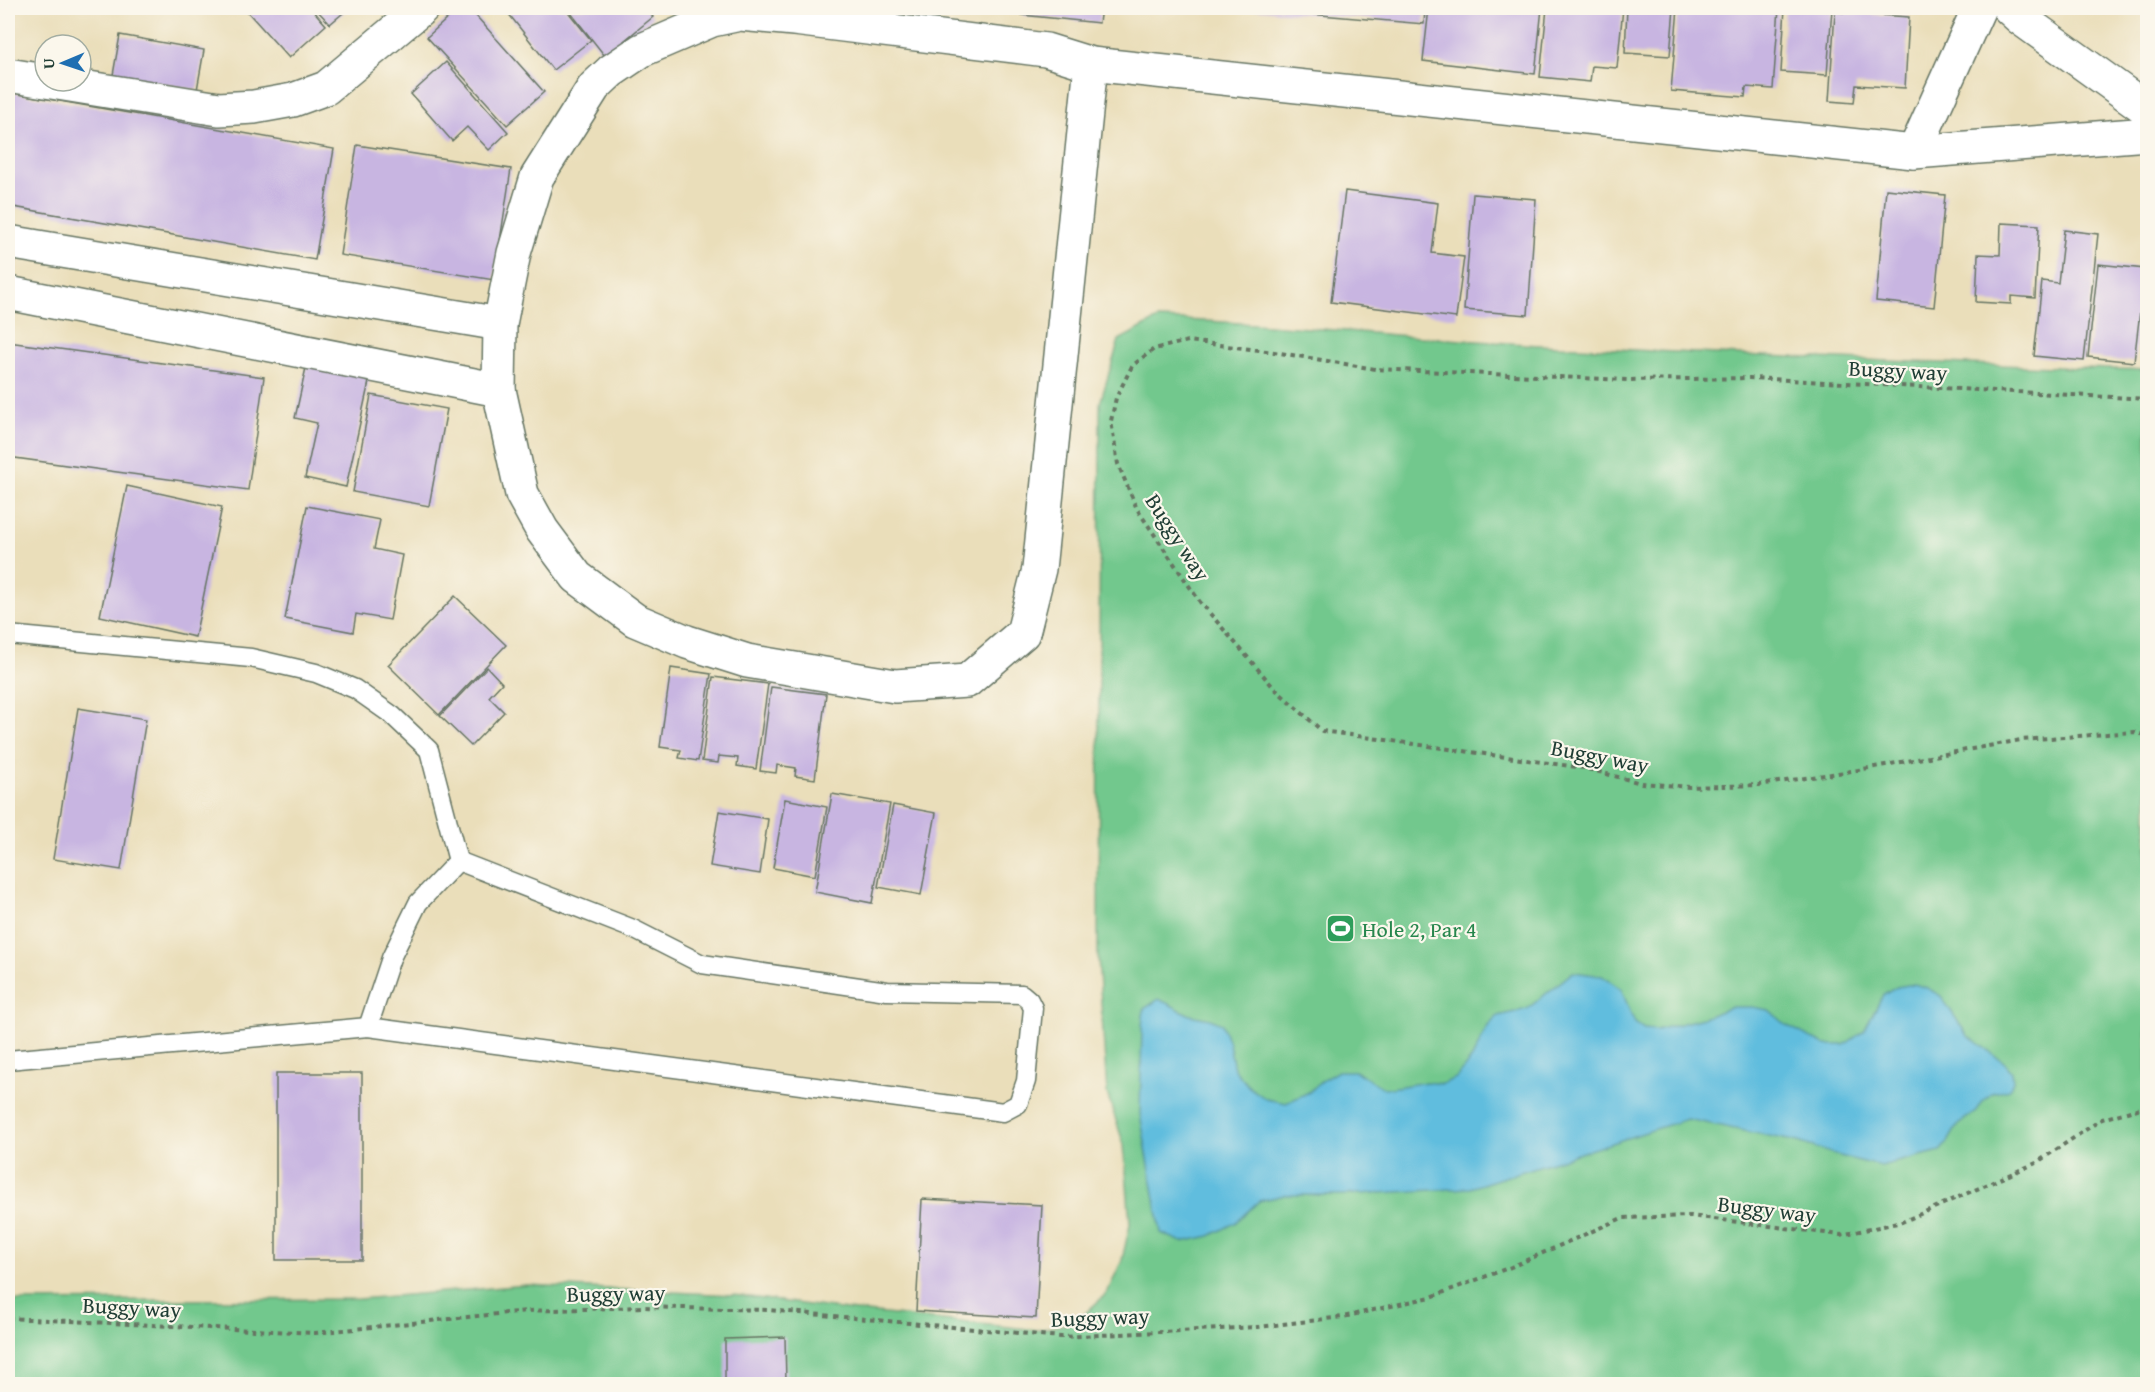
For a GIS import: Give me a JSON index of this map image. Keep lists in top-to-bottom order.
{
  "streets": {
    "path": ["Buggy way"]
  },
  "places": {
    "sports": ["Hole 2, Par 4"]
  },
  "north": "left"
}
